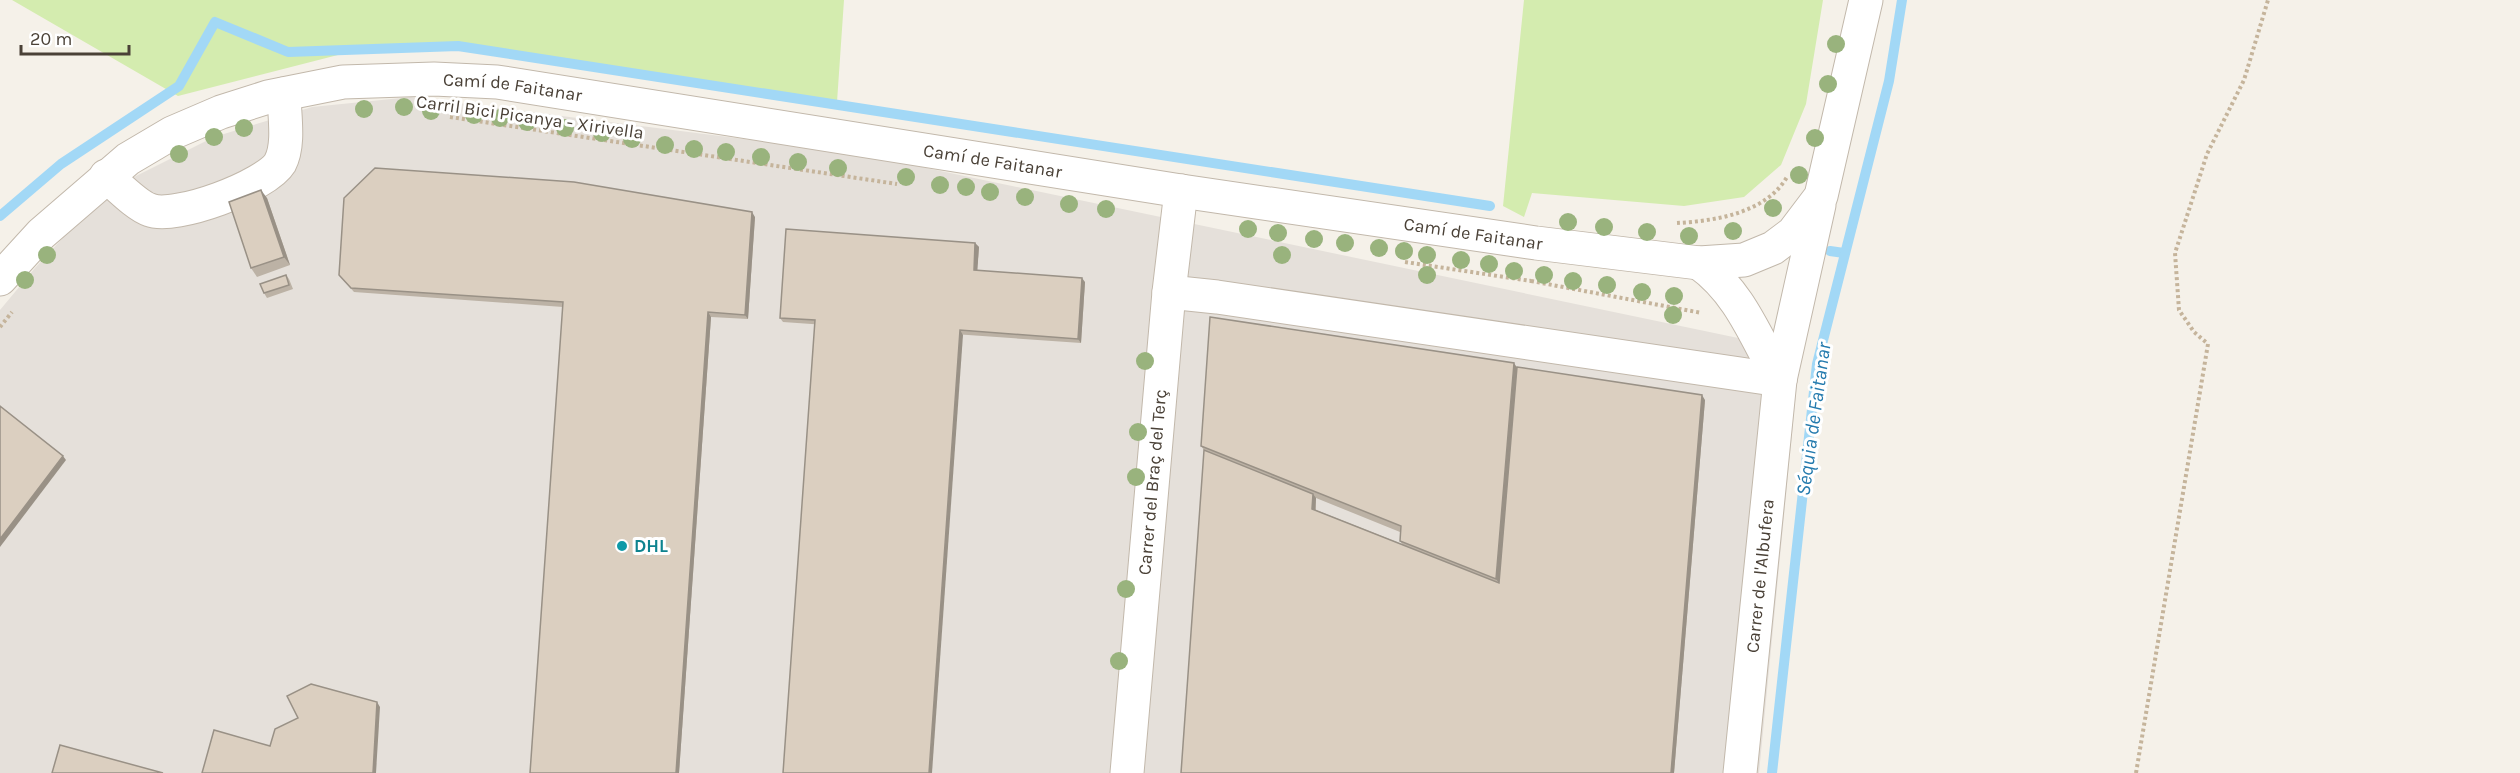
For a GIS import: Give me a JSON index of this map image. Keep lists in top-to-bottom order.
{
  "streets": {
    "street": ["Camí de Faitanar", "Carrer del Braç del Terç", "Carrer de l'Albufera"],
    "path": ["Carril Bici Picanya - Xirivella"]
  },
  "crossings": [
    ["Camí de Faitanar", "Carrer del Braç del Terç"],
    ["Camí de Faitanar", "Carrer de l'Albufera"]
  ],
  "water": ["Séquia de Faitanar"],
  "places": ["DHL"],
  "scale_bar": "20 m"
}
